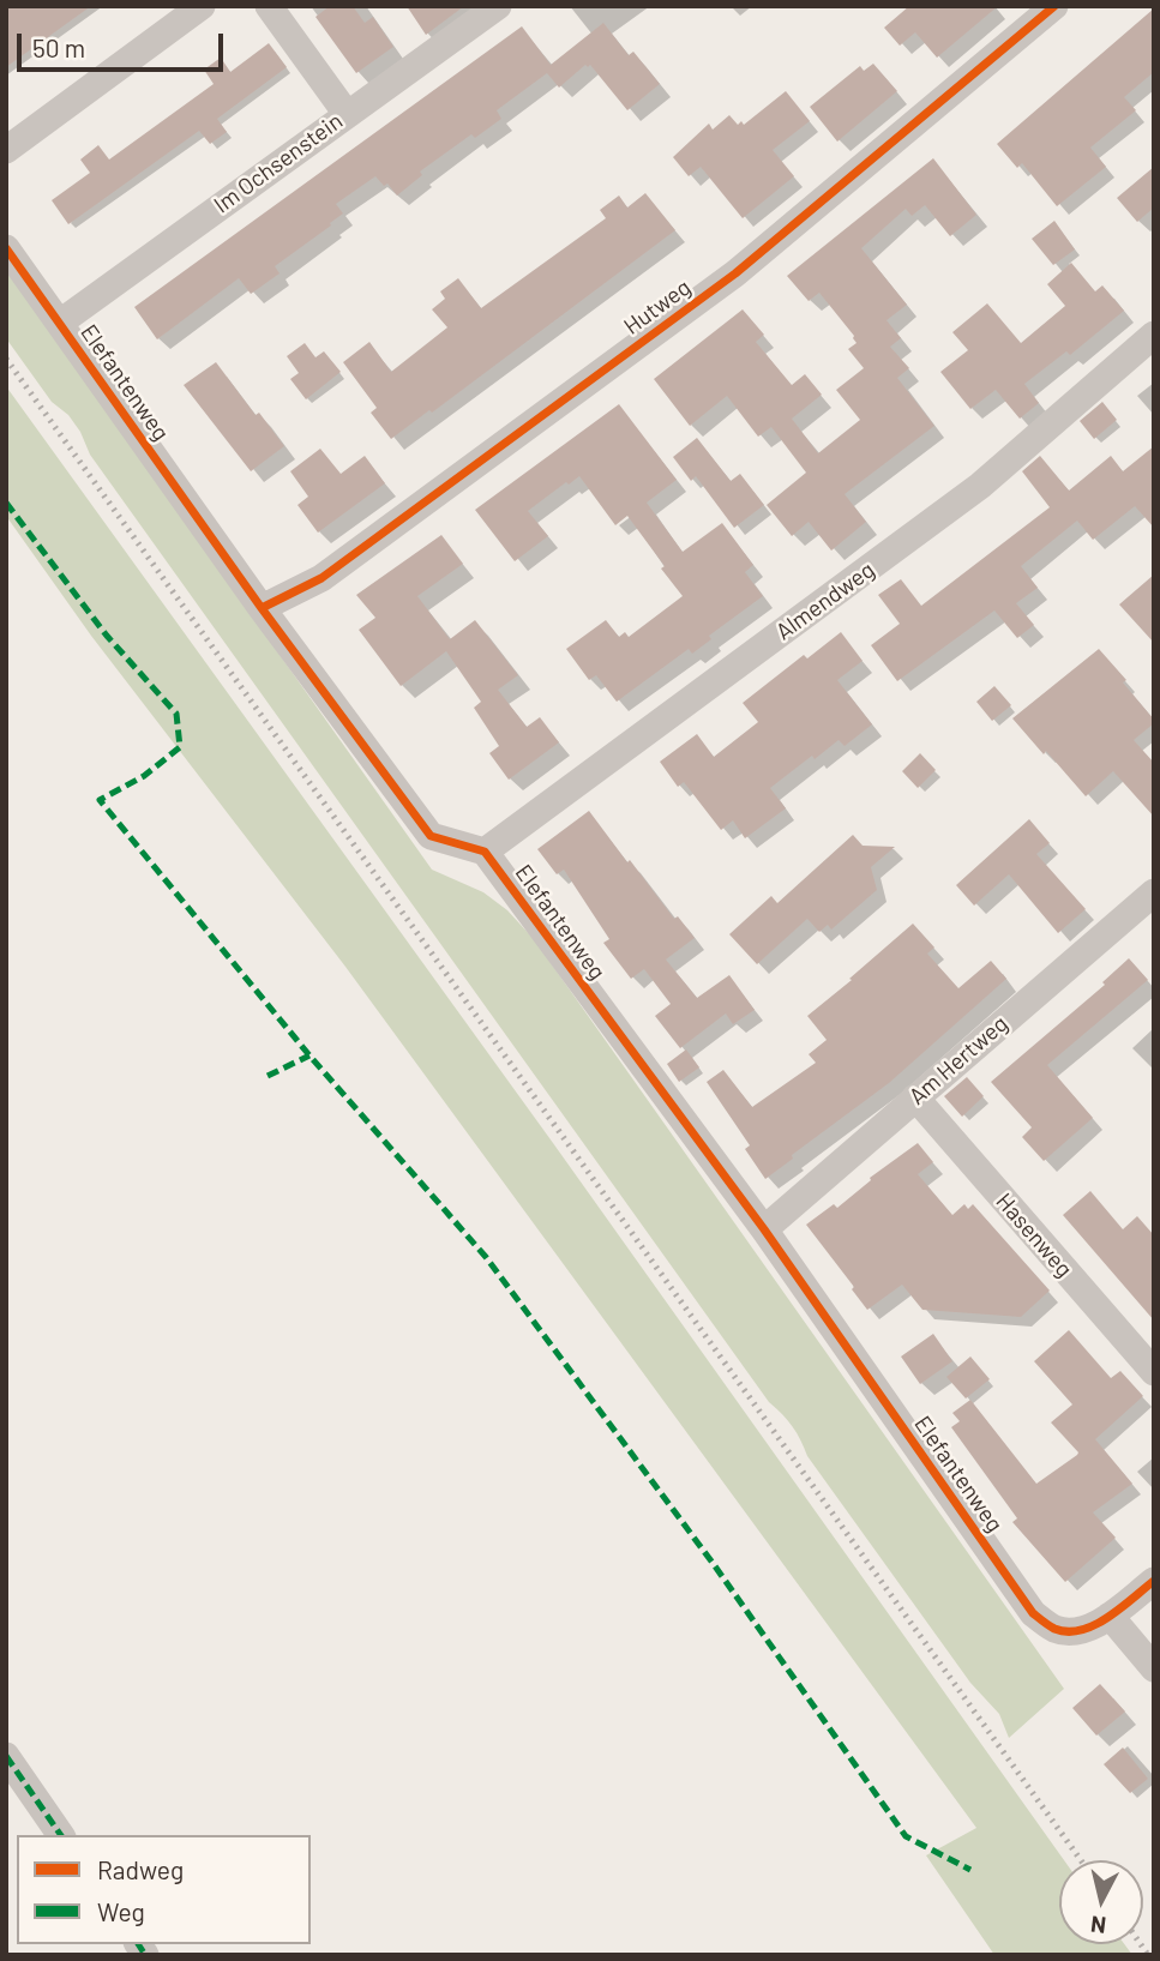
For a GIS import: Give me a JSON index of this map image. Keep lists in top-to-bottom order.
{
  "streets": {
    "street": [
      "Im Ochsenstein",
      "Hutweg",
      "Elefantenweg",
      "Almendweg",
      "Am Hertweg",
      "Hasenweg"
    ]
  },
  "crossings": [
    ["Im Ochsenstein", "Elefantenweg"],
    ["Hutweg", "Elefantenweg"],
    ["Elefantenweg", "Almendweg"],
    ["Elefantenweg", "Am Hertweg"],
    ["Am Hertweg", "Hasenweg"]
  ],
  "legend": ["Radweg", "Weg"],
  "scale_bar": "50 m",
  "north": "bottom"
}
